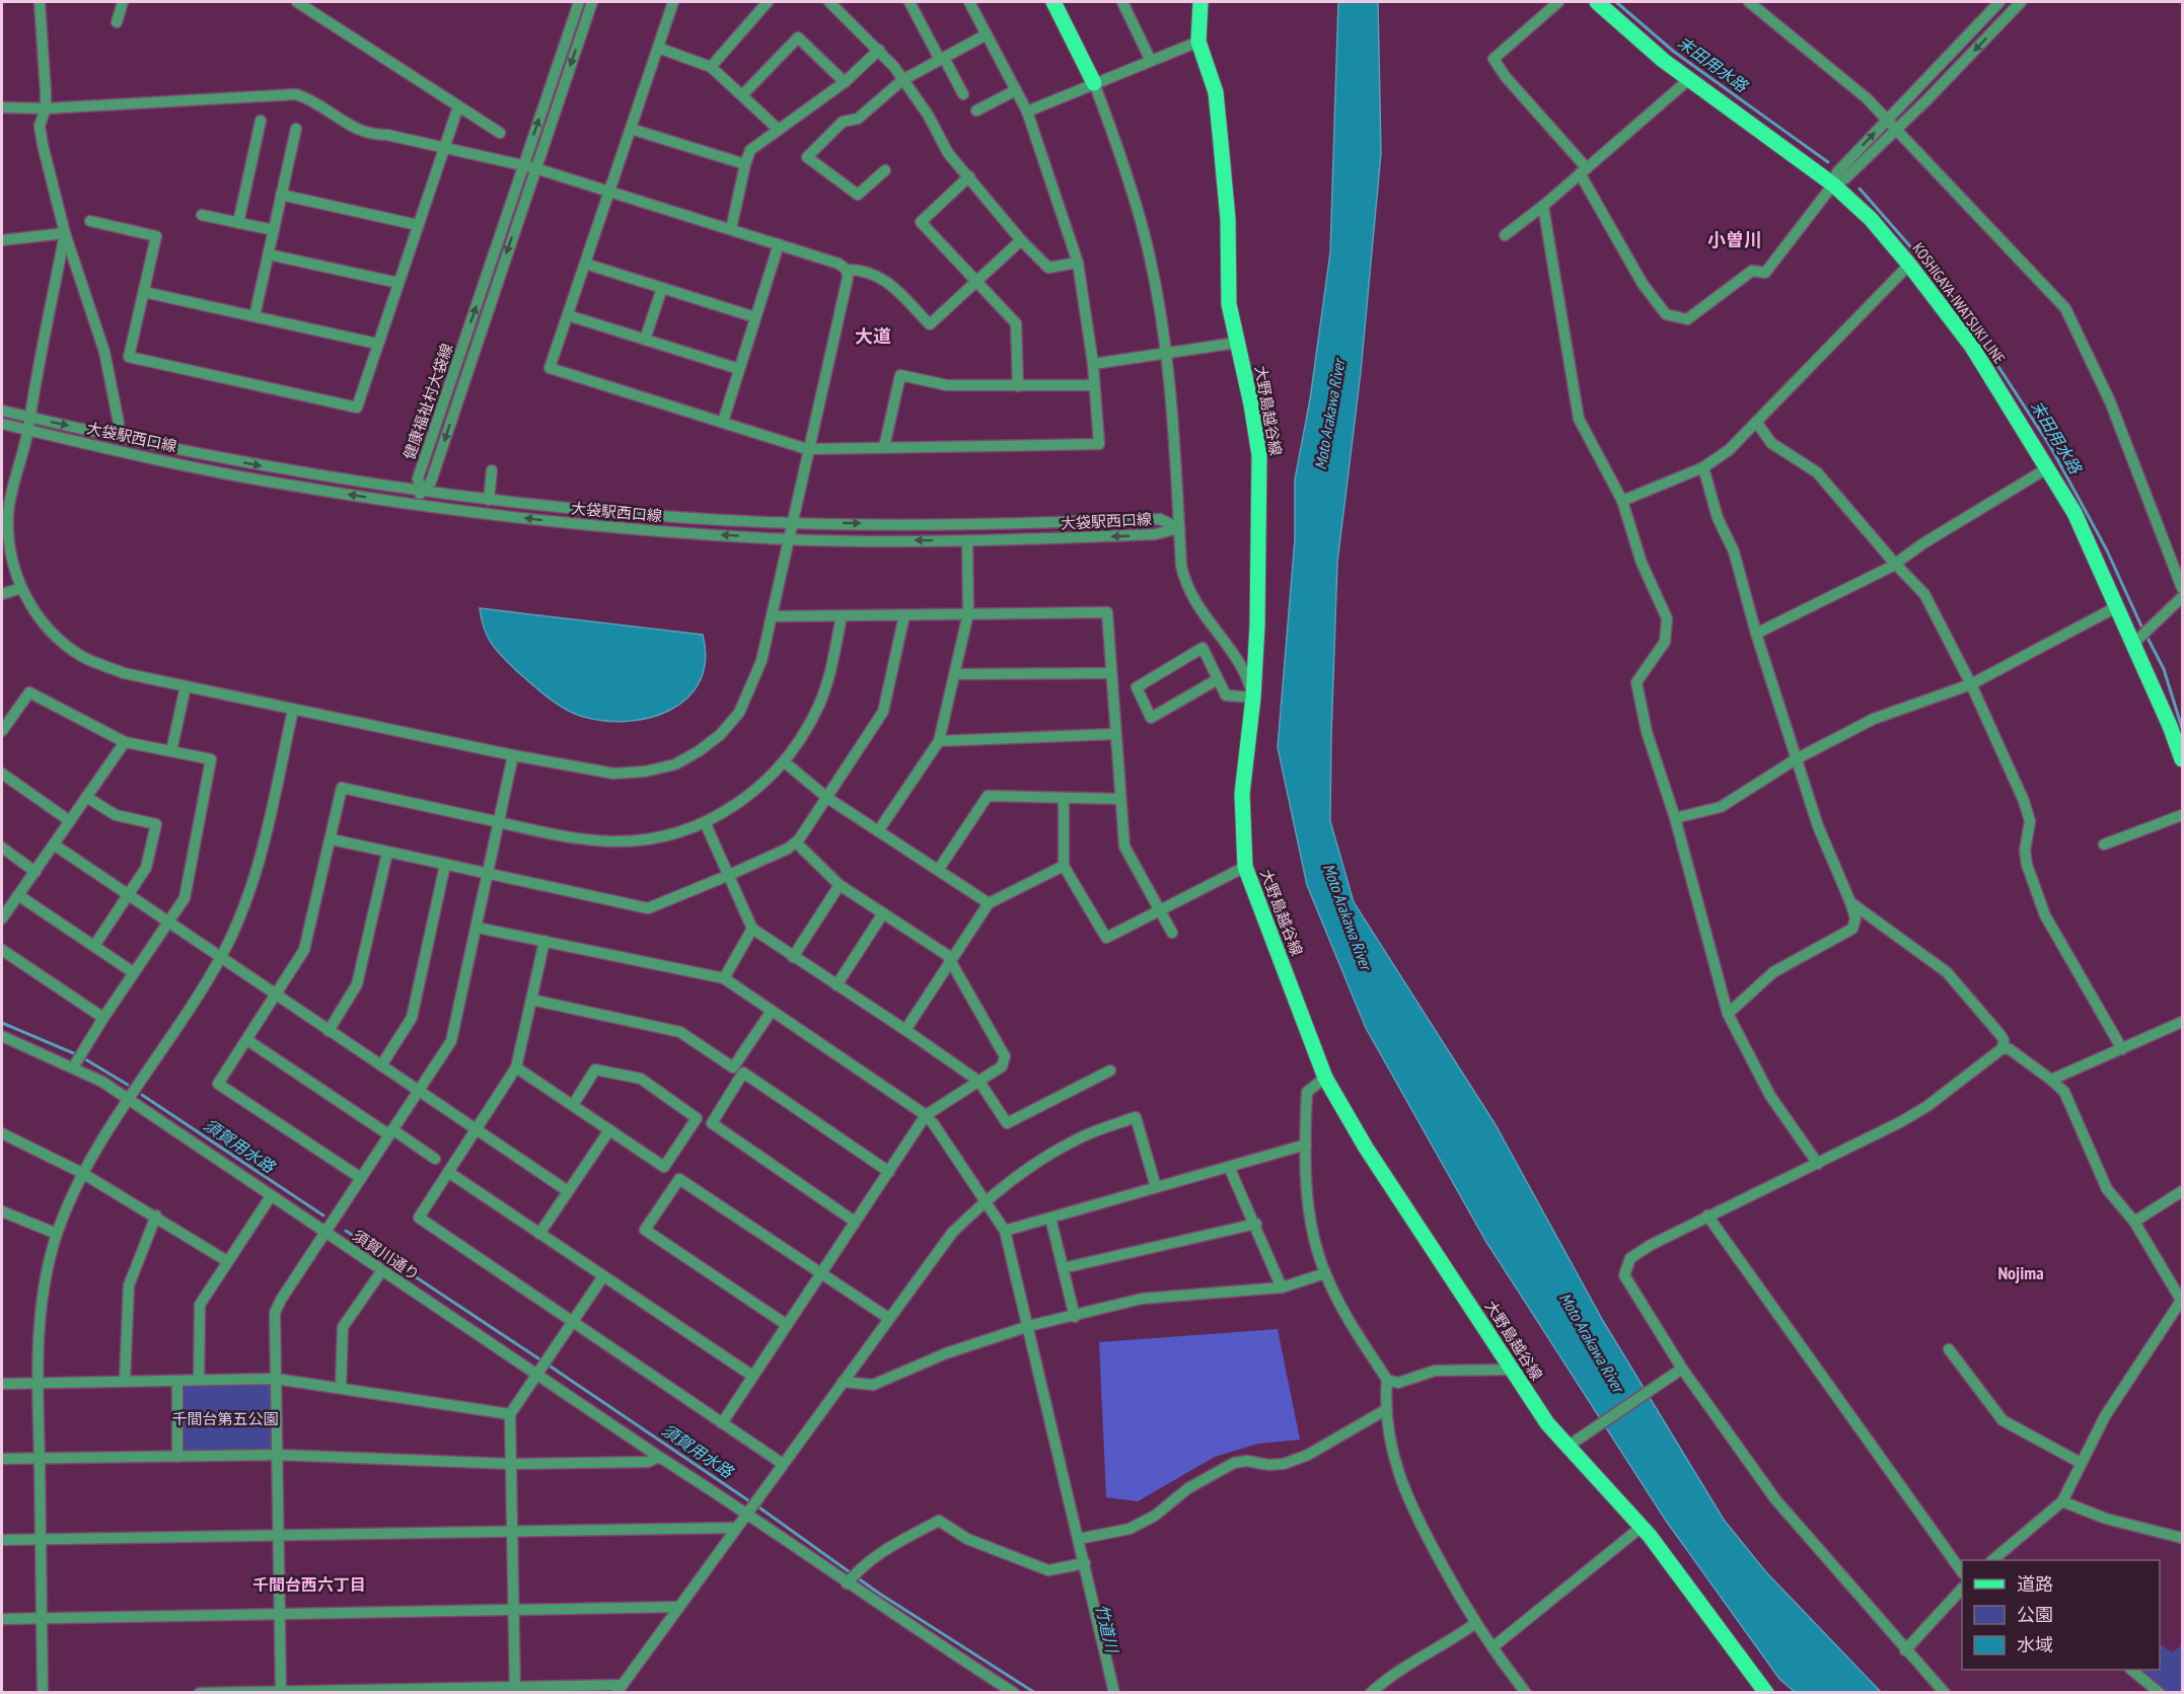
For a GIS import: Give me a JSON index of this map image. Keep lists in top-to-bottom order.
{
  "streets": {
    "main road": ["KOSHIGAYA-IWATSUKI LINE", "大野島越谷線"],
    "street": ["健康福祉村大袋線", "大袋駅西口線", "須賀川通り"]
  },
  "crossings": [
    ["健康福祉村大袋線", "大袋駅西口線"]
  ],
  "districts": [
    "小曽川",
    "大道",
    "Nojima",
    "千間台西六丁目"
  ],
  "water": [
    "末田用水路",
    "Moto Arakawa River",
    "須賀用水路",
    "竹道川"
  ],
  "parks": ["千間台第五公園"],
  "legend": ["道路", "公園", "水域"]
}
